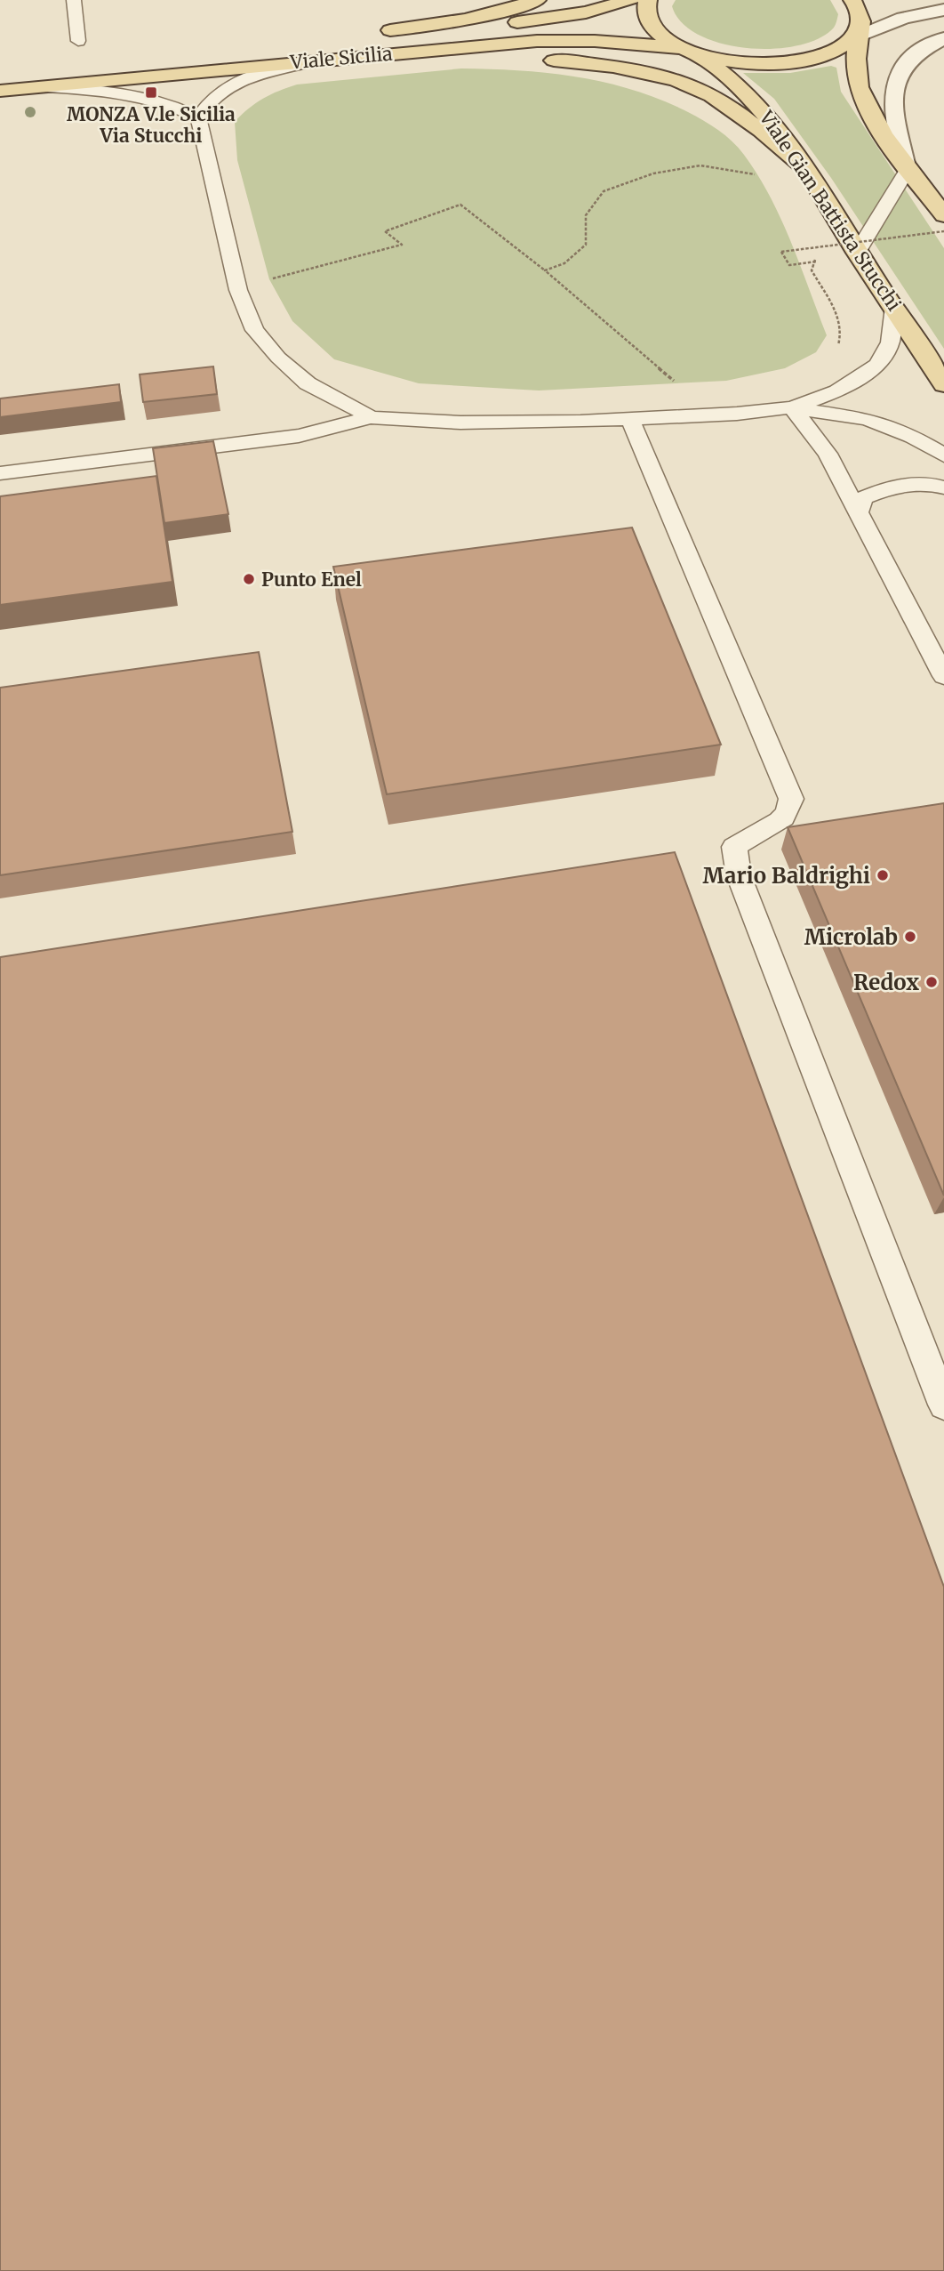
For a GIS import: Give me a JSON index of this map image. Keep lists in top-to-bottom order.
{
  "streets": {
    "main road": ["Viale Sicilia", "Viale Gian Battista Stucchi"]
  },
  "crossings": [
    ["Viale Sicilia", "Viale Gian Battista Stucchi"]
  ],
  "places": {
    "transit": ["MONZA V.le Sicilia Via Stucchi"],
    "other": [
      "Punto Enel",
      "Mario Baldrighi",
      "Microlab",
      "Redox"
    ]
  }
}
